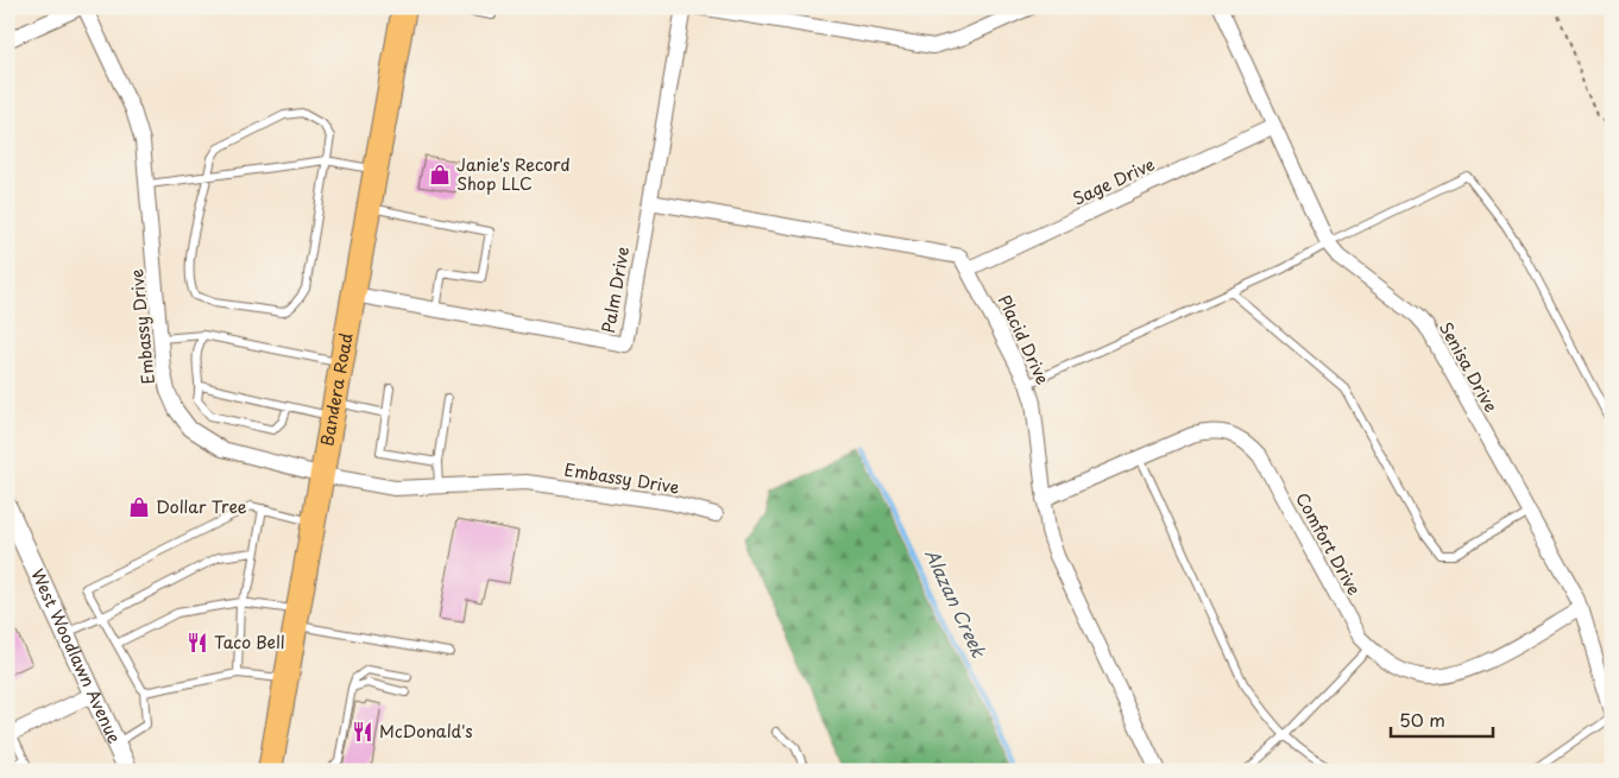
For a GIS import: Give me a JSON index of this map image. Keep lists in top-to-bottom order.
{
  "streets": {
    "main road": ["Bandera Road"],
    "street": [
      "Sage Drive",
      "Palm Drive",
      "Embassy Drive",
      "Placid Drive",
      "Senisa Drive",
      "Comfort Drive",
      "West Woodlawn Avenue"
    ]
  },
  "crossings": [
    ["Sage Drive", "Placid Drive"],
    ["Sage Drive", "Senisa Drive"],
    ["Palm Drive", "Placid Drive"],
    ["Palm Drive", "Bandera Road"],
    ["Embassy Drive", "Bandera Road"],
    ["Placid Drive", "Comfort Drive"],
    ["Senisa Drive", "Comfort Drive"]
  ],
  "water": ["Alazan Creek"],
  "places": {
    "shop": ["Janie's Record Shop LLC", "Dollar Tree"],
    "restaurant": ["Taco Bell", "McDonald's"]
  },
  "scale_bar": "50 m"
}
